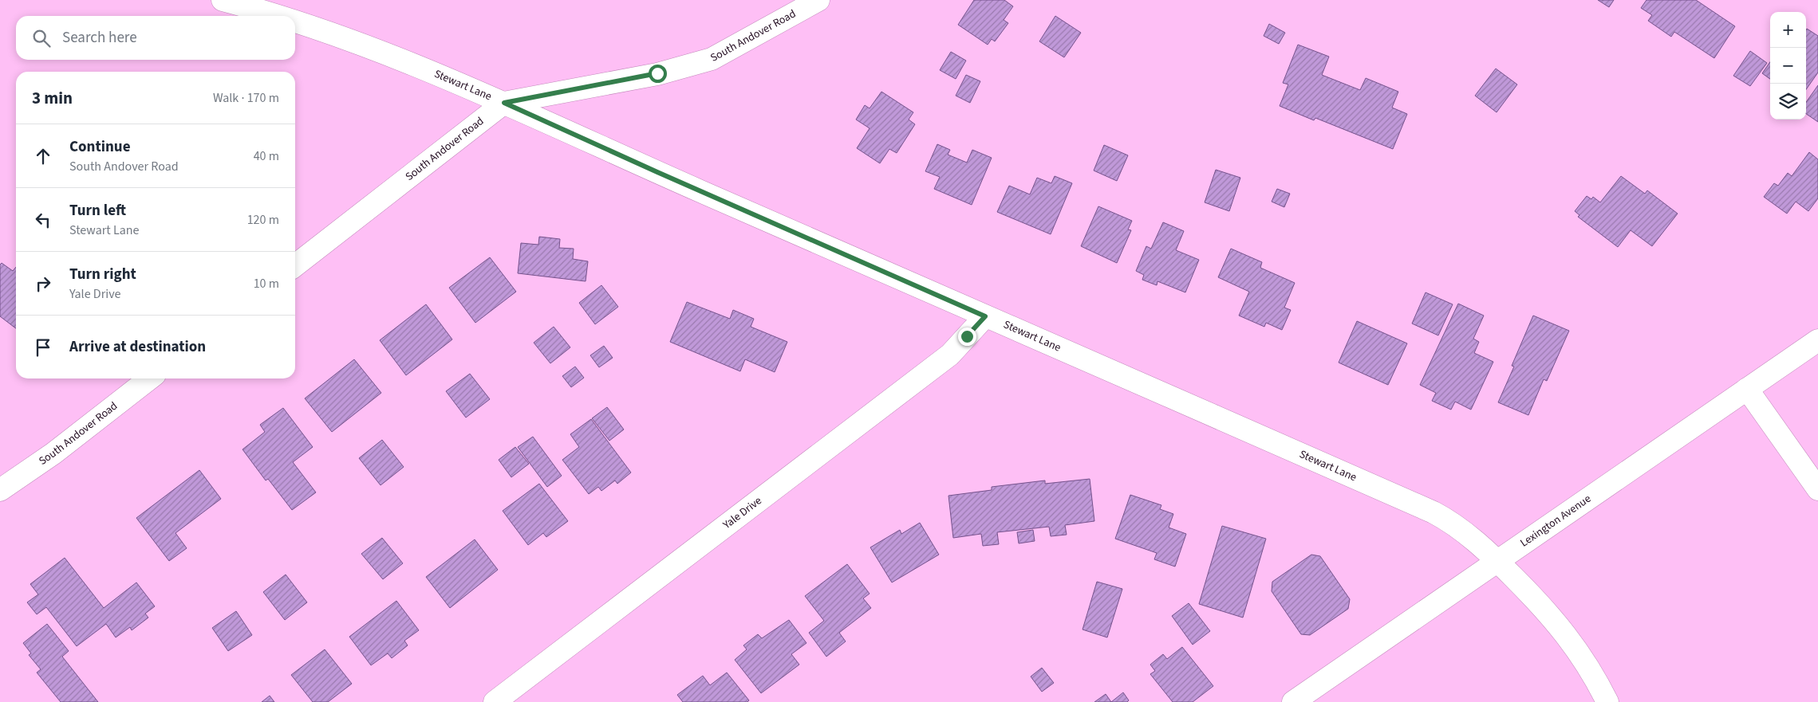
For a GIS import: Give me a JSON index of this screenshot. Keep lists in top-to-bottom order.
{
  "streets": {
    "street": [
      "South Andover Road",
      "Stewart Lane",
      "Yale Drive",
      "Lexington Avenue"
    ]
  },
  "crossings": [
    ["South Andover Road", "Stewart Lane"],
    ["Stewart Lane", "Yale Drive"],
    ["Stewart Lane", "Lexington Avenue"]
  ],
  "page": {
    "map_buttons": ["+", "−"],
    "search": "Search here",
    "heading": ["3 min", "Walk · 170 m"],
    "list": [
      ["Continue", "South Andover Road", "40 m"],
      ["Turn left", "Stewart Lane", "120 m"],
      ["Turn right", "Yale Drive", "10 m"],
      "Arrive at destination"
    ]
  }
}
